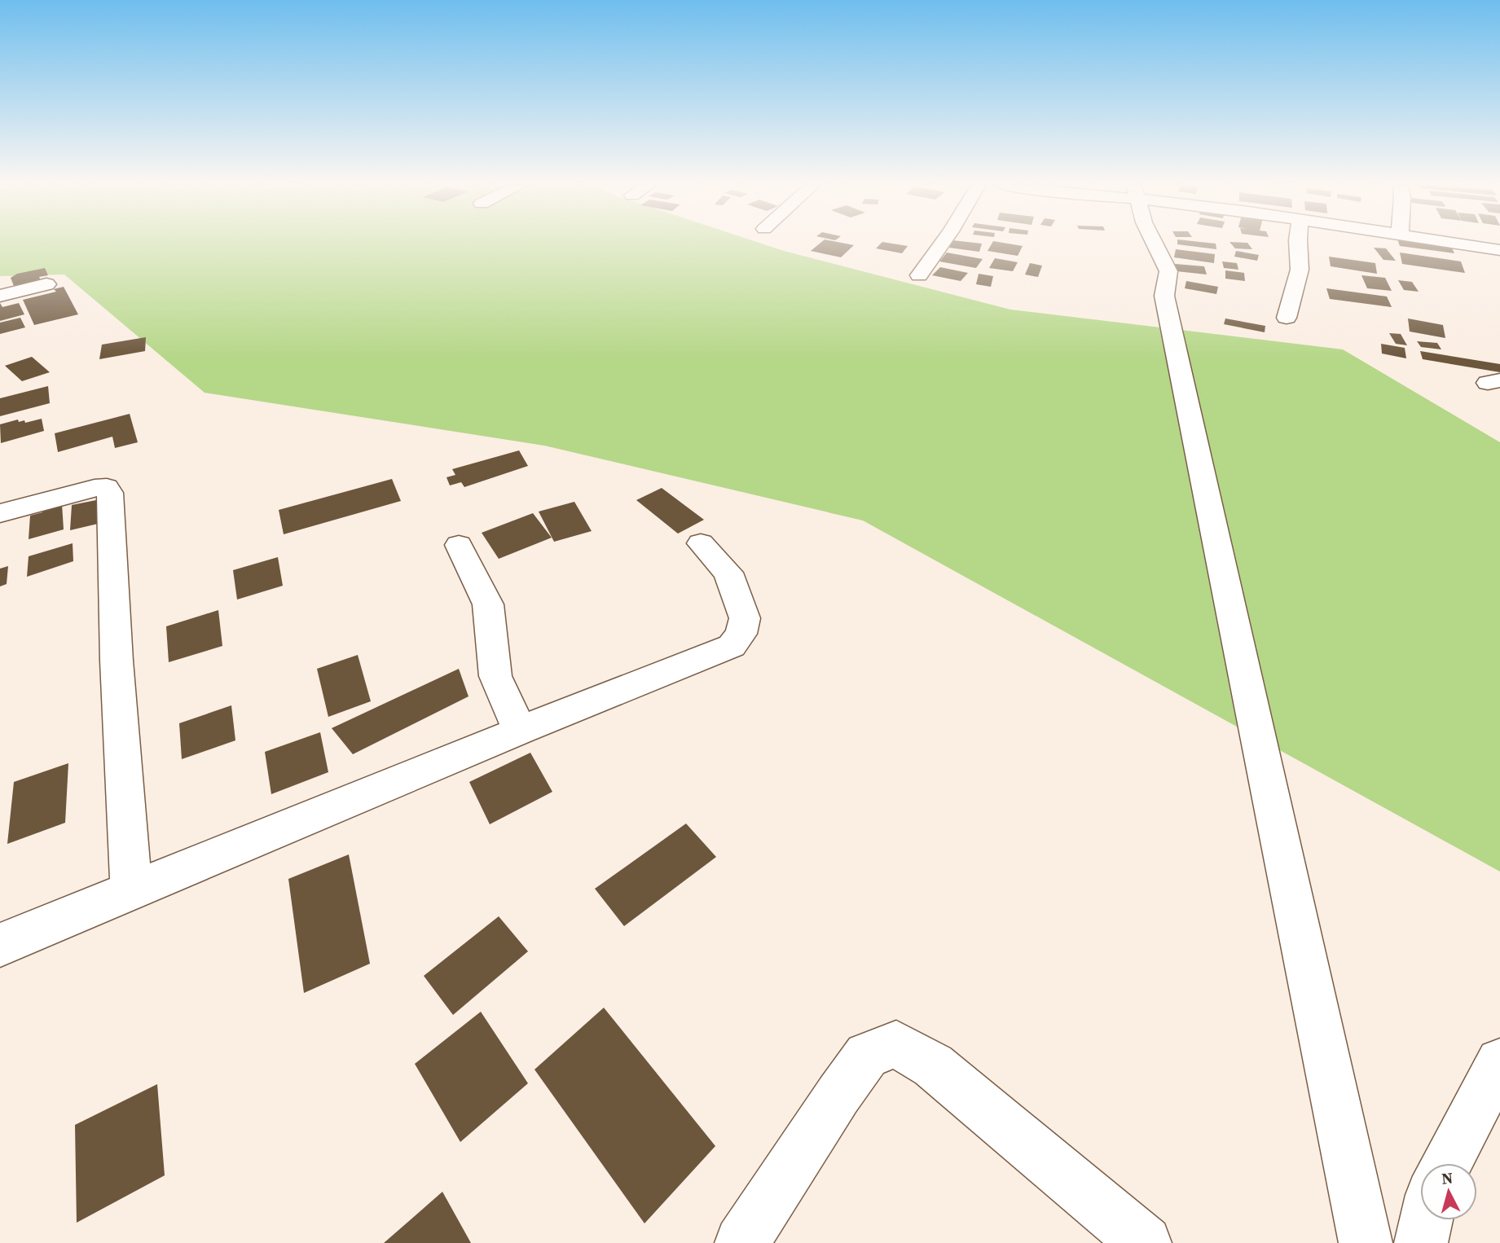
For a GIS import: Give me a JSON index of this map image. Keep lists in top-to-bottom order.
{
  "north": "top"
}
